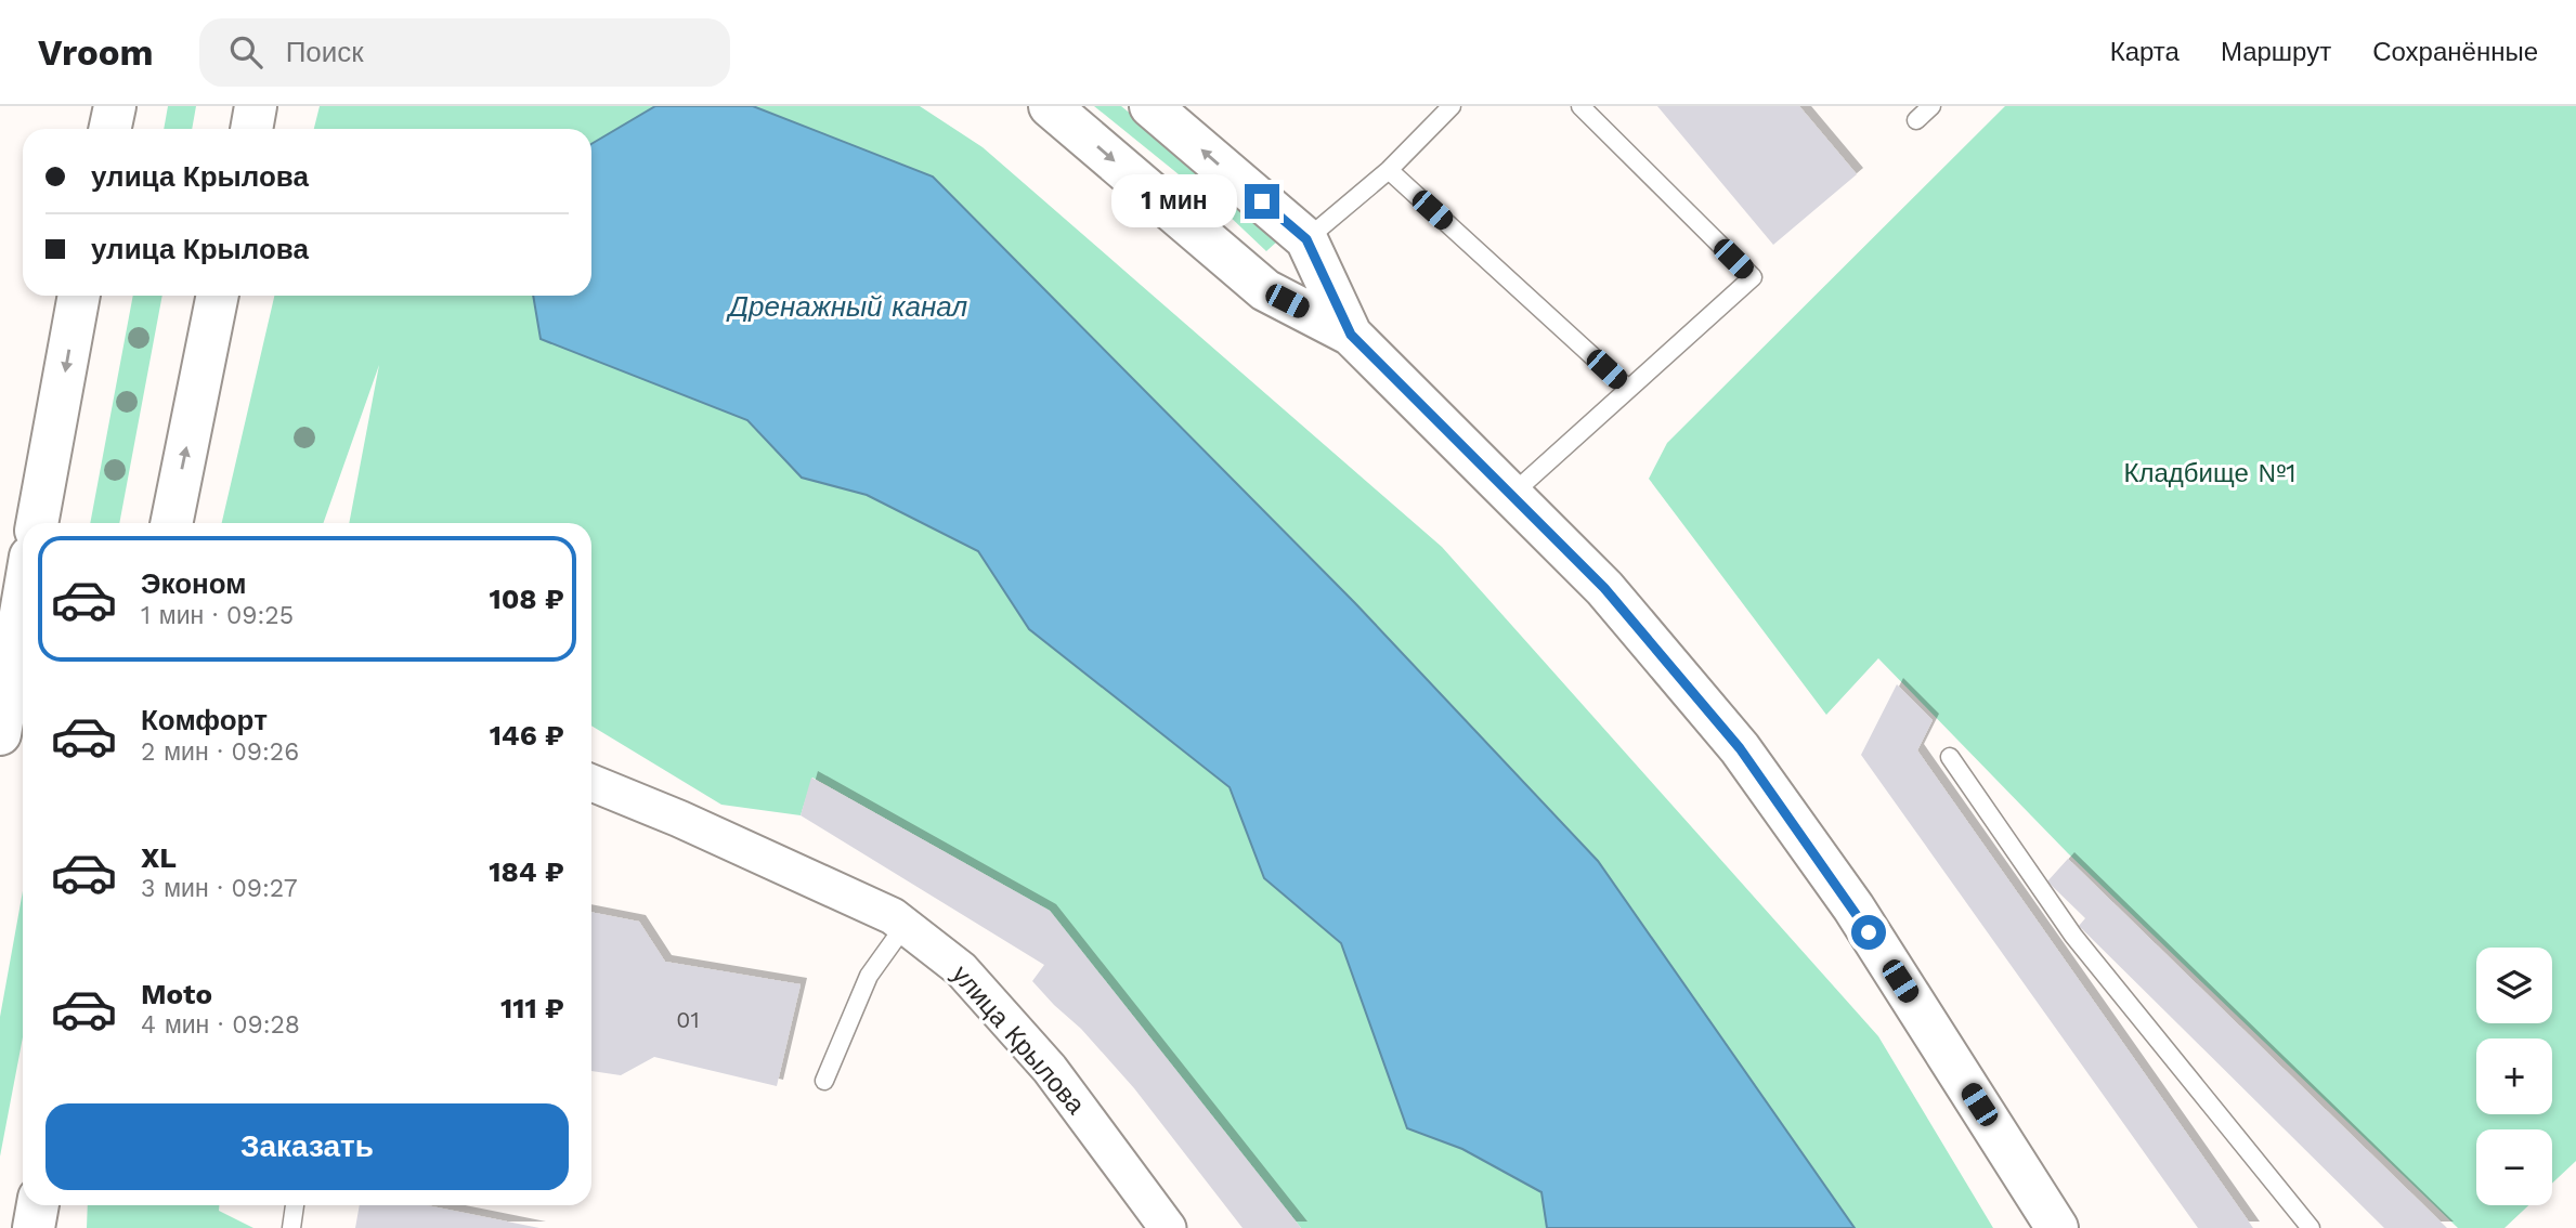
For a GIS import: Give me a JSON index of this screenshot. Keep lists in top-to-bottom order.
{
  "streets": {
    "street": ["улица Крылова"]
  },
  "water": ["Дренажный канал"],
  "parks": ["Кладбище №1"],
  "house_numbers": ["01"],
  "page": {
    "header": "Vroom",
    "search": "Поиск",
    "nav": ["Карта", "Маршрут", "Сохранённые"],
    "banner": ["улица Крылова", "улица Крылова"],
    "bubble": "1 мин",
    "list": [
      {
        "name": "Эконом",
        "note": "1 мин · 09:25",
        "value": "108 ₽"
      },
      {
        "name": "Комфорт",
        "note": "2 мин · 09:26",
        "value": "146 ₽"
      },
      {
        "name": "XL",
        "note": "3 мин · 09:27",
        "value": "184 ₽"
      },
      {
        "name": "Moto",
        "note": "4 мин · 09:28",
        "value": "111 ₽"
      }
    ],
    "map_buttons": ["+", "−"],
    "buttons": "Заказать"
  }
}
